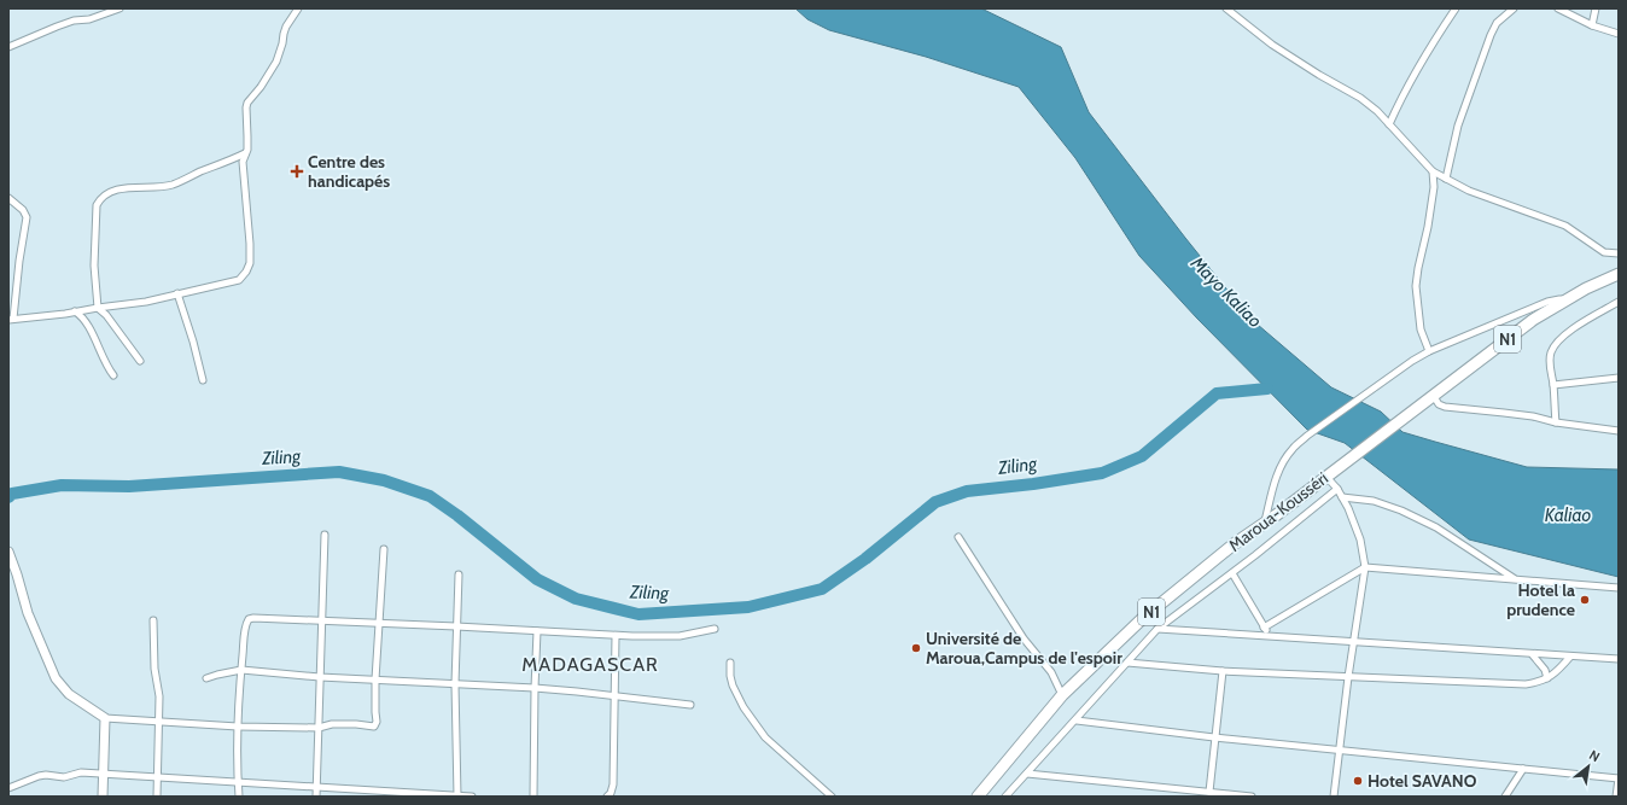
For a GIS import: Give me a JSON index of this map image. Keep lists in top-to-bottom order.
{
  "streets": {
    "highway": ["N1", "Maroua-Kousséri"]
  },
  "districts": ["MADAGASCAR"],
  "water": ["Mayo Kaliao", "Ziling", "Kaliao"],
  "places": {
    "health": ["Centre des handicapés"],
    "other": ["Hotel la prudence", "Université de Maroua,Campus de l'espoir", "Hotel SAVANO"]
  },
  "north": "top right"
}
